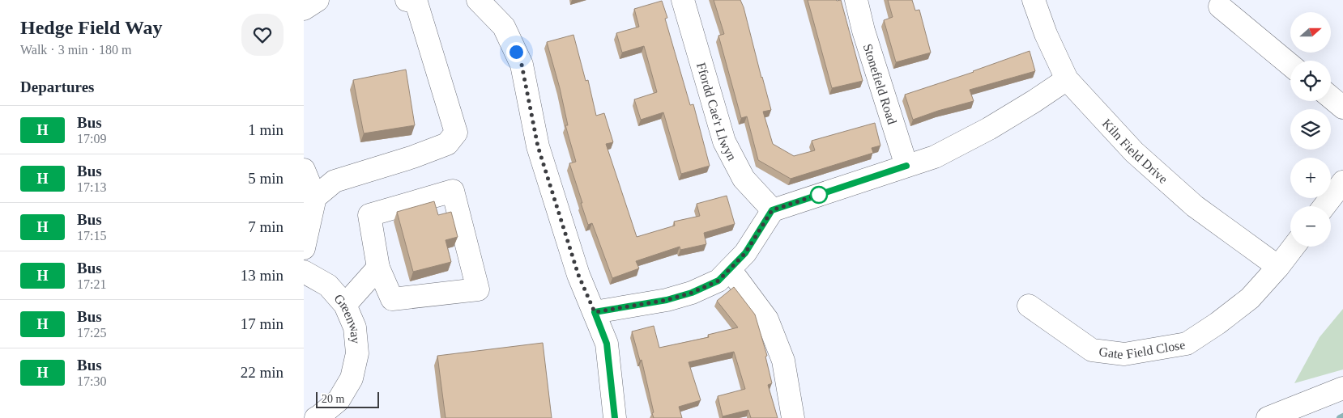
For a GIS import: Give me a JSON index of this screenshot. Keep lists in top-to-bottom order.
{
  "streets": {
    "street": [
      "Stonefield Road",
      "Ffordd Cae'r Llwyn",
      "Kiln Field Drive",
      "Greenway",
      "Gate Field Close"
    ]
  },
  "crossings": [
    ["Kiln Field Drive", "Gate Field Close"]
  ],
  "lines": ["bus line H"],
  "scale_bar": "20 m",
  "north": "right",
  "page": {
    "heading": [
      ["Hedge Field Way", "Walk · 3 min · 180 m"],
      "Departures"
    ],
    "map_buttons": ["+", "−"],
    "list": [
      {
        "mark": "H",
        "name": "Bus",
        "note": "17:09",
        "value": "1 min"
      },
      {
        "mark": "H",
        "name": "Bus",
        "note": "17:13",
        "value": "5 min"
      },
      {
        "mark": "H",
        "name": "Bus",
        "note": "17:15",
        "value": "7 min"
      },
      {
        "mark": "H",
        "name": "Bus",
        "note": "17:21",
        "value": "13 min"
      },
      {
        "mark": "H",
        "name": "Bus",
        "note": "17:25",
        "value": "17 min"
      },
      {
        "mark": "H",
        "name": "Bus",
        "note": "17:30",
        "value": "22 min"
      }
    ],
    "scale": "20 m"
  }
}
